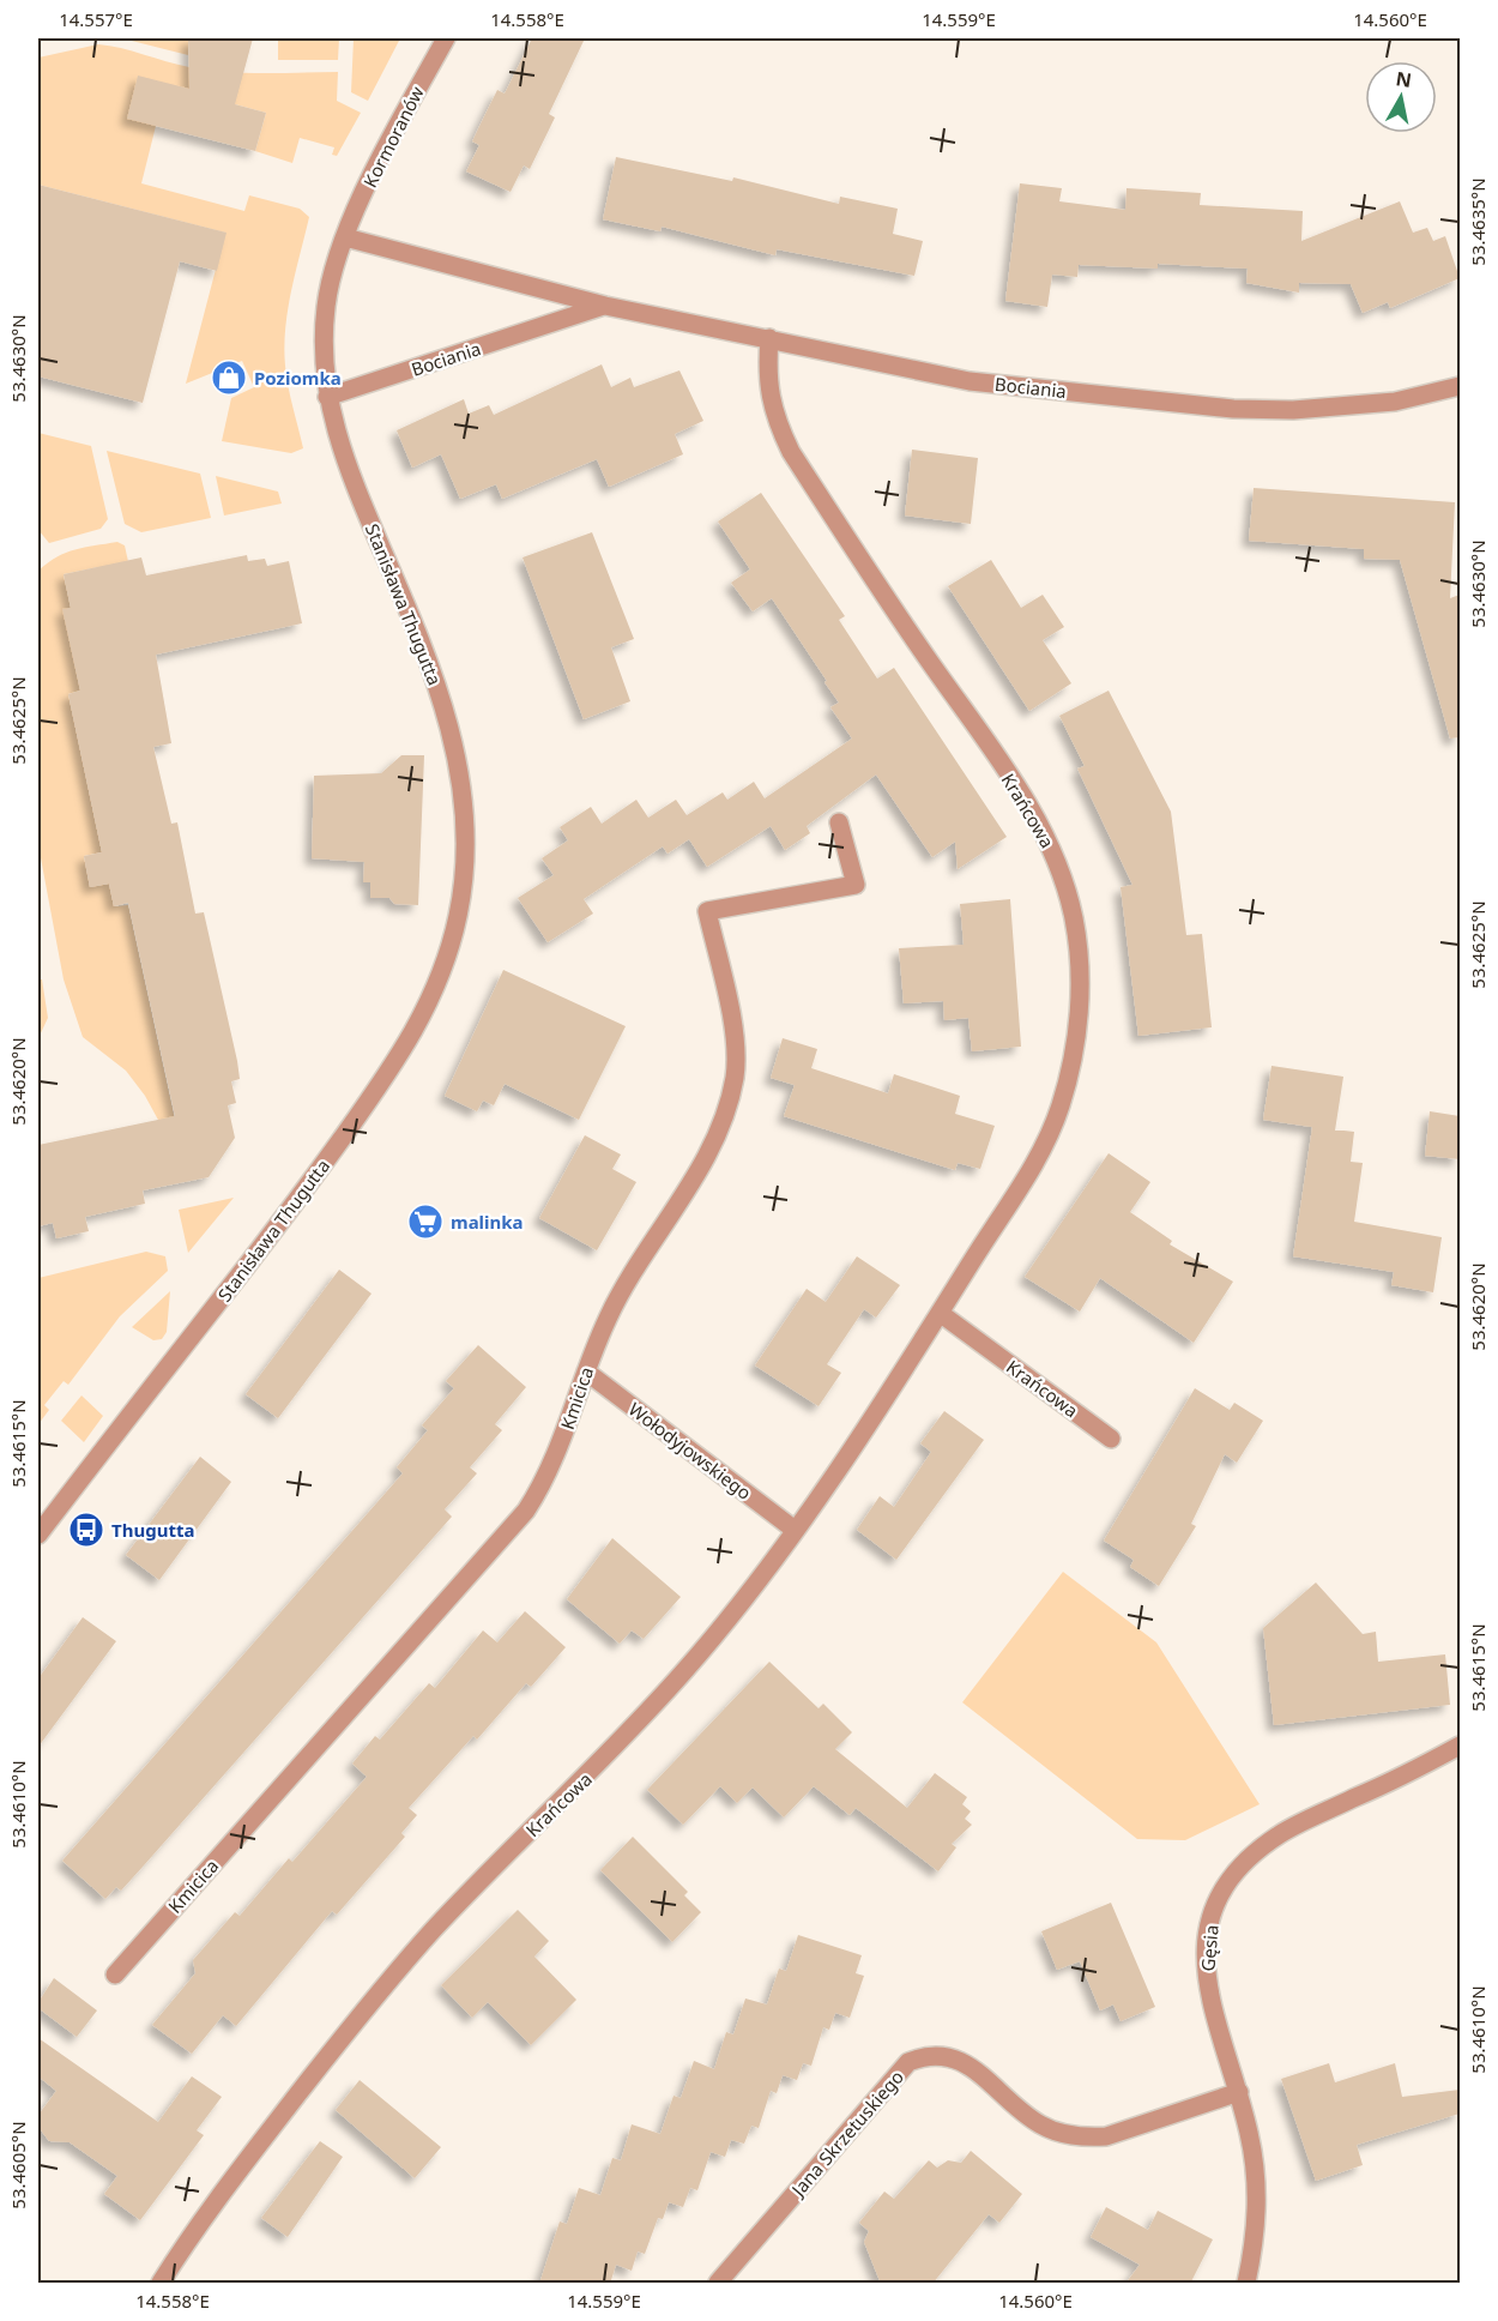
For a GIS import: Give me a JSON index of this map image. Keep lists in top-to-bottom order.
{
  "streets": {
    "street": [
      "Kormoranów",
      "Bociania",
      "Stanisława Thugutta",
      "Krańcowa",
      "Kmicica",
      "Wołodyjowskiego",
      "Gęsia",
      "Jana Skrzetuskiego"
    ]
  },
  "crossings": [
    ["Kormoranów", "Bociania"],
    ["Kormoranów", "Stanisława Thugutta"],
    ["Bociania", "Stanisława Thugutta"],
    ["Bociania", "Krańcowa"],
    ["Krańcowa", "Wołodyjowskiego"],
    ["Kmicica", "Wołodyjowskiego"],
    ["Gęsia", "Jana Skrzetuskiego"]
  ],
  "places": {
    "shop": ["Poziomka"],
    "supermarket": ["malinka"],
    "bus stop": ["Thugutta"]
  },
  "north": "top",
  "coordinates": [
    "14.557°E",
    "14.558°E",
    "14.559°E",
    "14.560°E",
    "53.4635°N",
    "53.4630°N",
    "53.4625°N",
    "53.4620°N",
    "53.4615°N",
    "53.4610°N",
    "53.4605°N"
  ]
}
